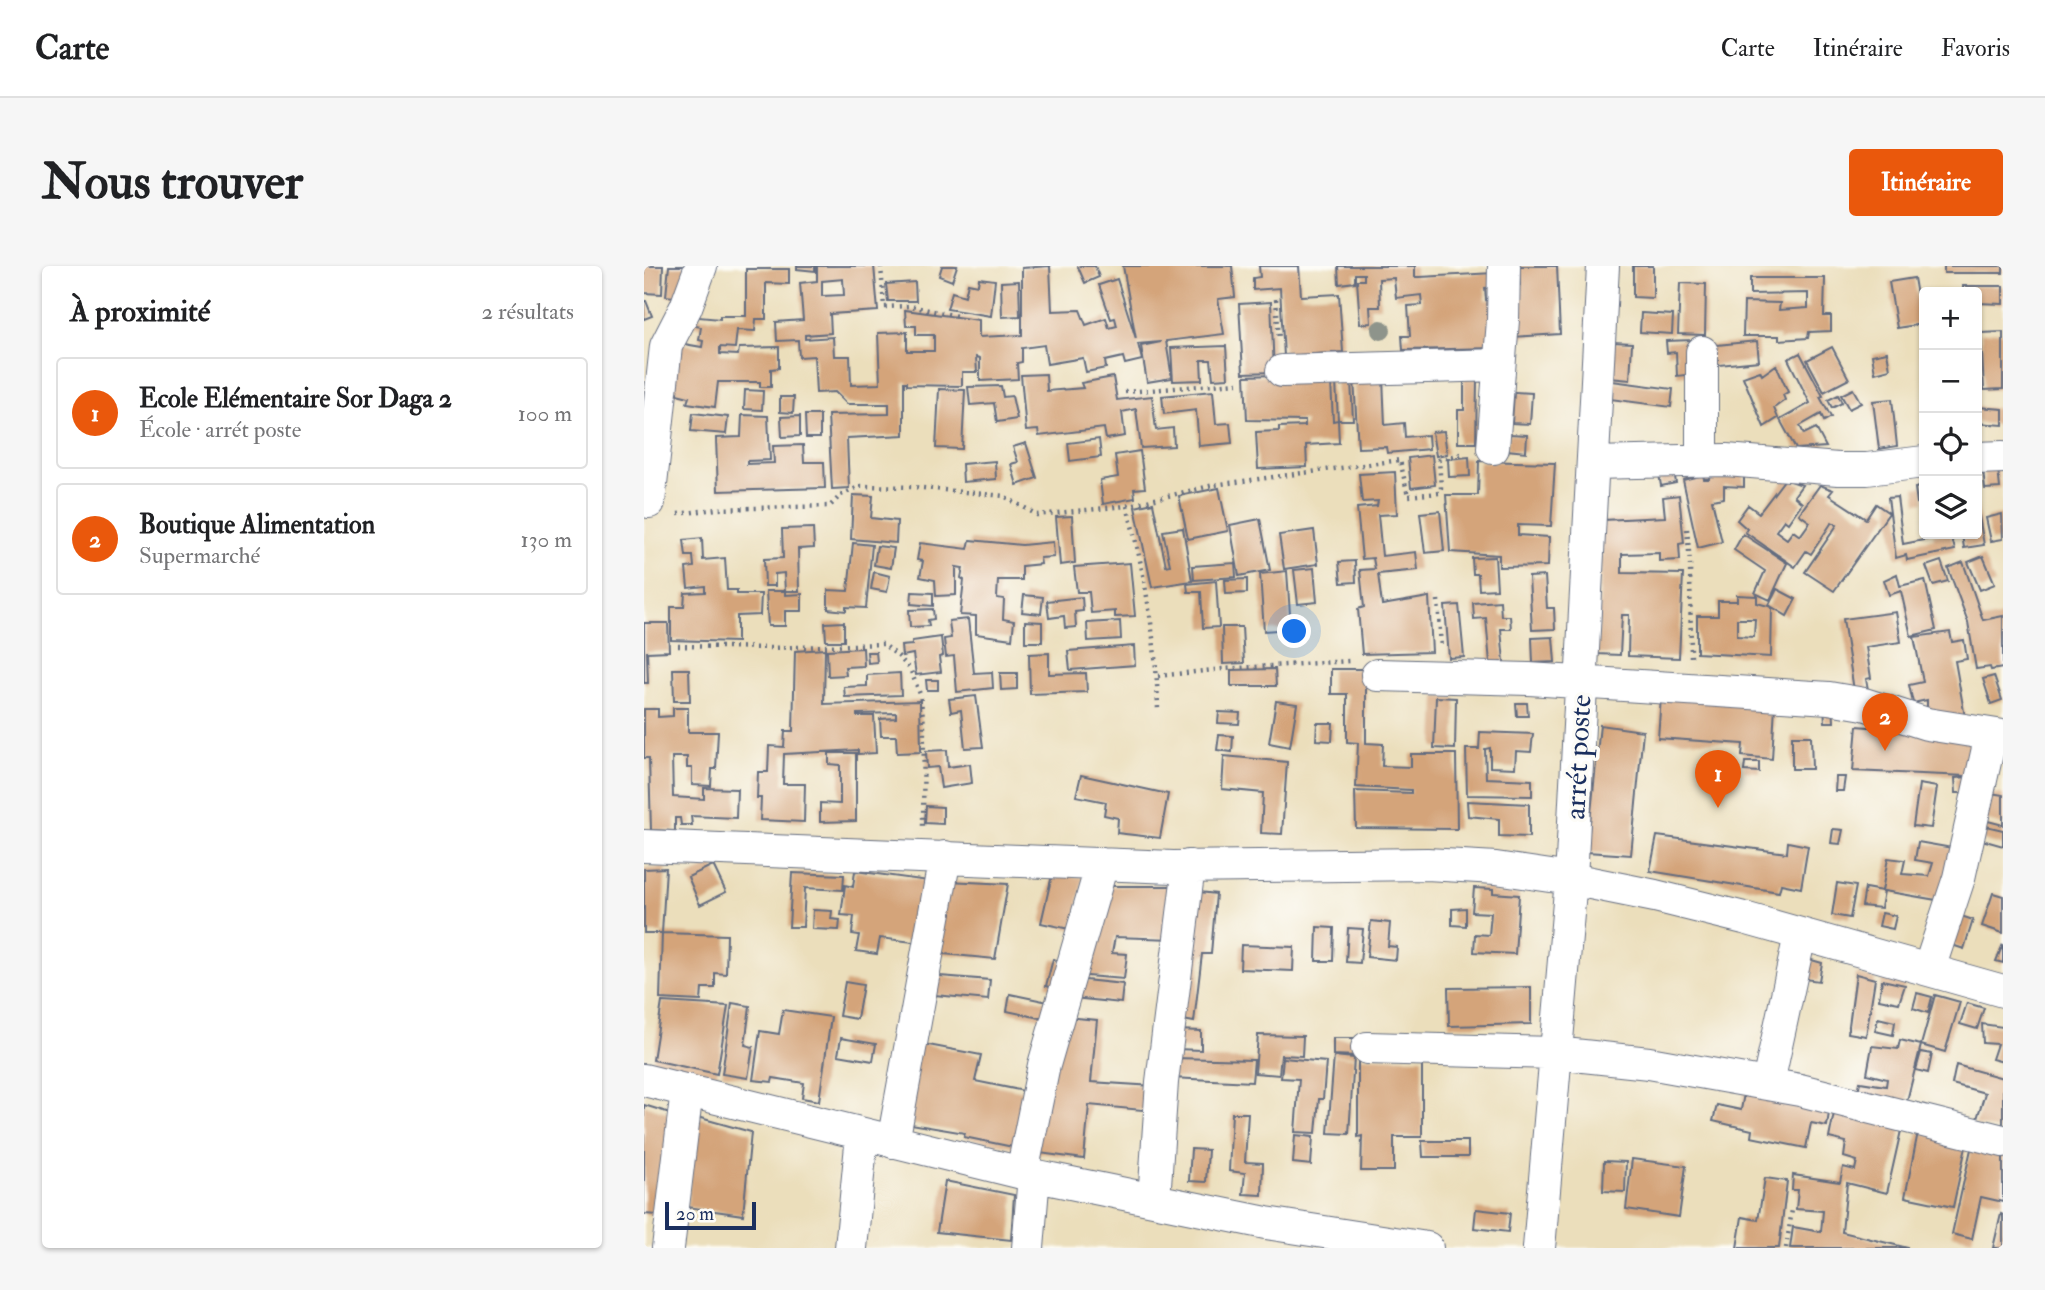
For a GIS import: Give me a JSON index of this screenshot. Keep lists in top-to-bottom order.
{
  "streets": {
    "street": ["arrét poste"]
  },
  "scale_bar": "20 m",
  "page": {
    "header": "Carte",
    "nav": ["Carte", "Itinéraire", "Favoris"],
    "buttons": "Itinéraire",
    "title": "Nous trouver",
    "heading": ["À proximité", "2 résultats"],
    "map_buttons": ["+", "−"],
    "list": [
      {
        "mark": "1",
        "name": "Ecole Elémentaire Sor Daga 2",
        "note": "École · arrét poste",
        "value": "100 m"
      },
      {
        "mark": "2",
        "name": "Boutique Alimentation",
        "note": "Supermarché",
        "value": "130 m"
      }
    ],
    "pins": ["2", "1"],
    "scale": "20 m"
  }
}
